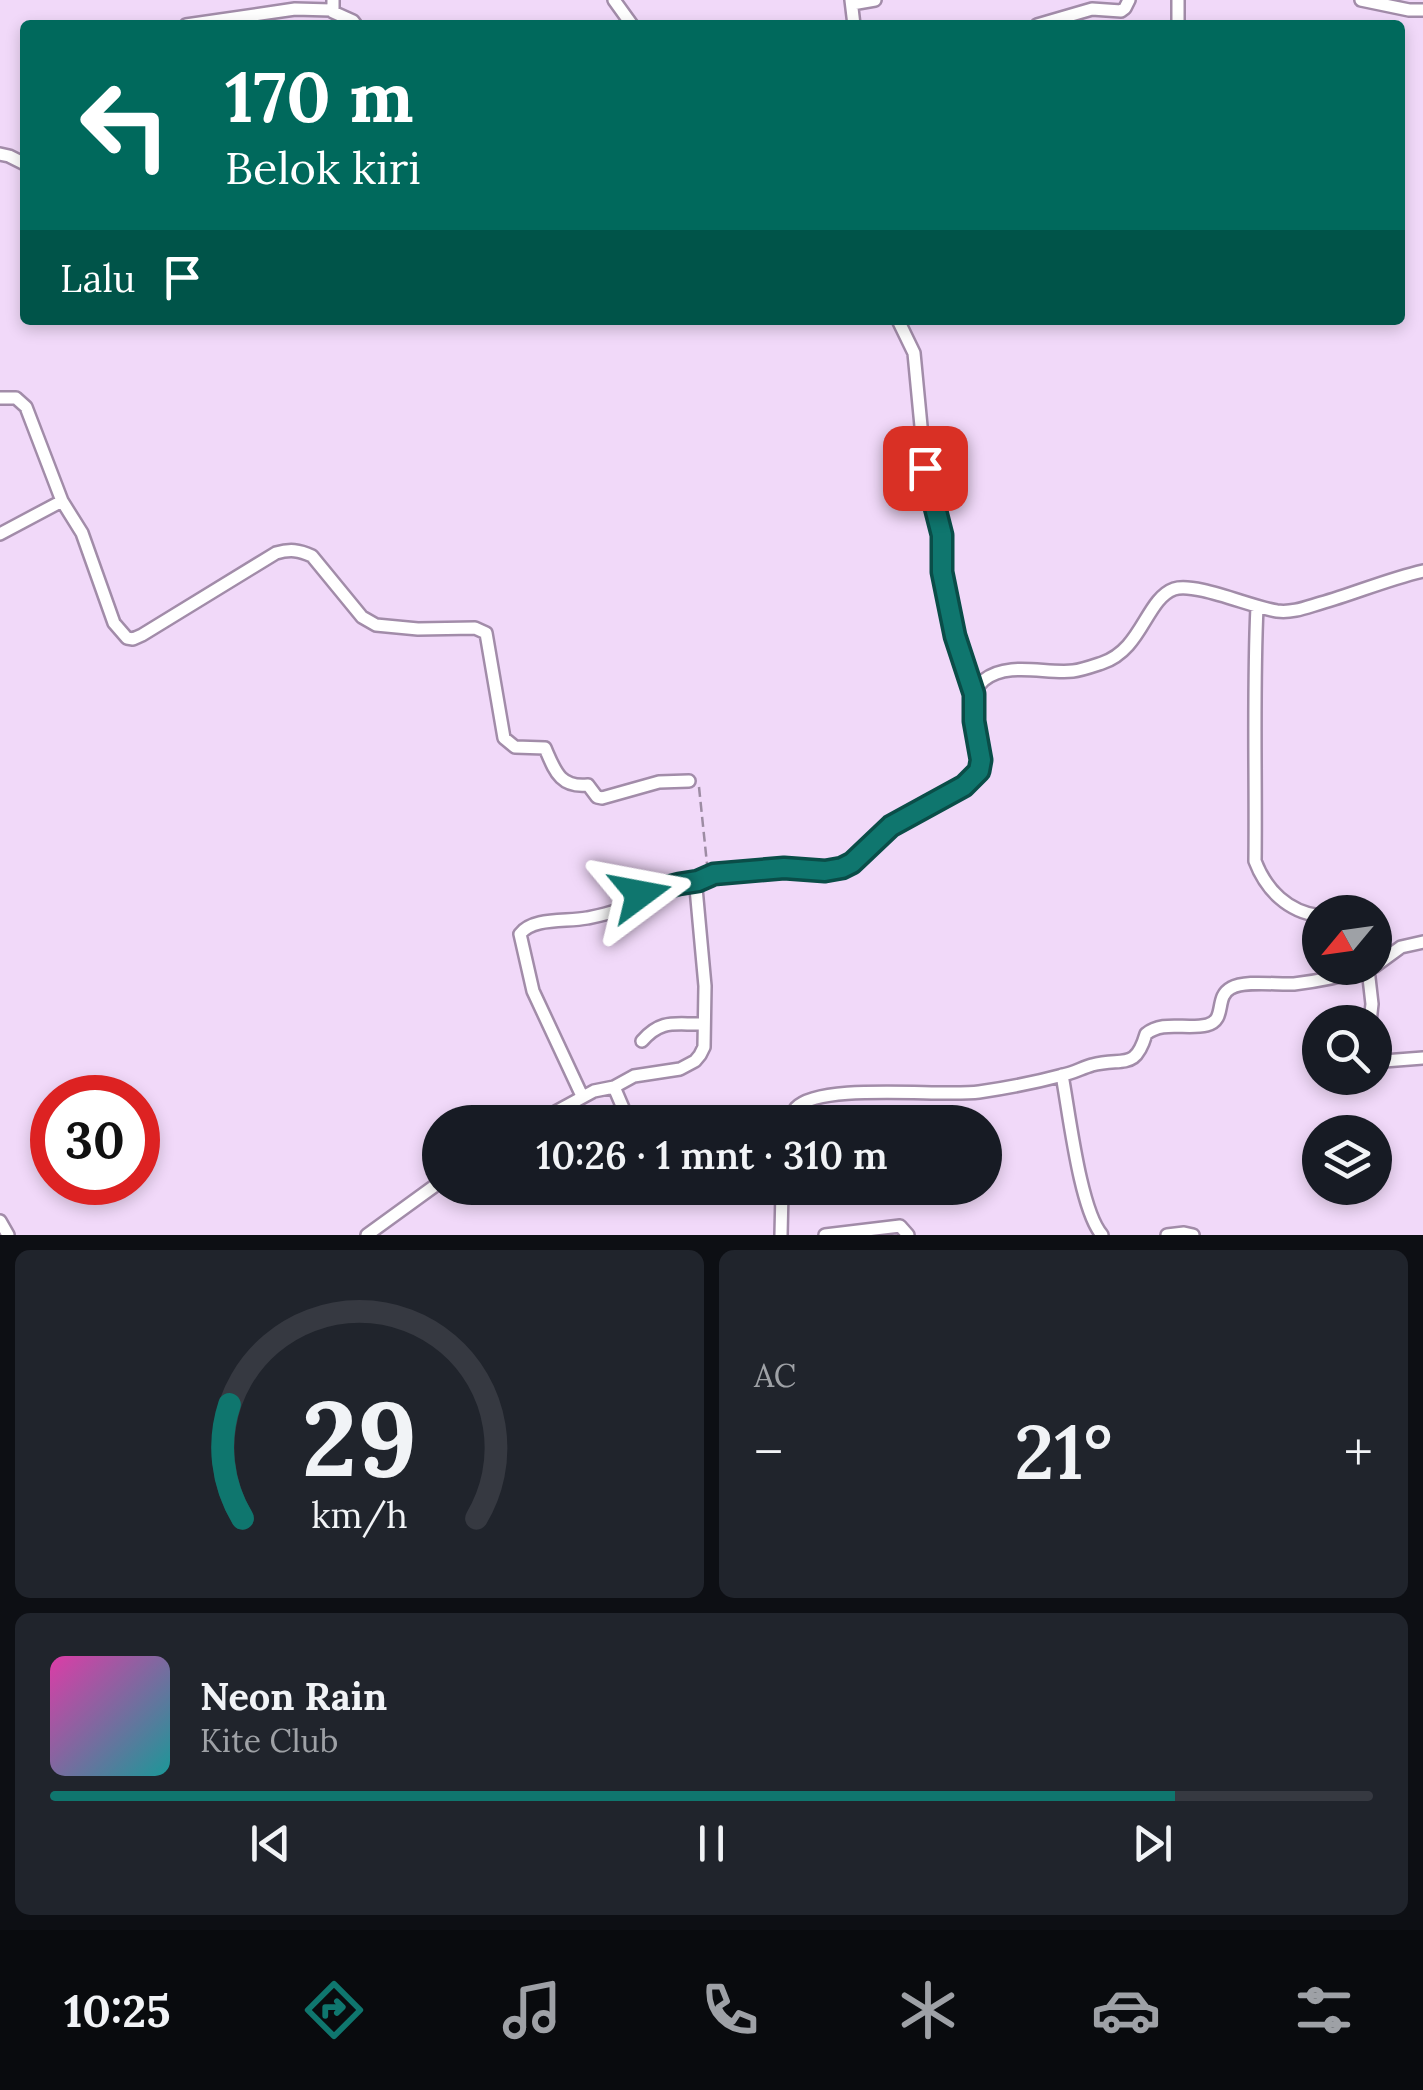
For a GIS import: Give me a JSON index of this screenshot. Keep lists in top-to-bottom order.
{
  "north": "bottom left",
  "page": {
    "turn": ["170 m", "Belok kiri"],
    "then": "Lalu",
    "limit": "30",
    "trip": "10:26 · 1 mnt · 310 m",
    "tile": "AC",
    "heat": ["−", "21°", "+"],
    "song": ["Neon Rain", "Kite Club"],
    "tabs": "10:25",
    "gauge": ["29", "km/h"]
  }
}
